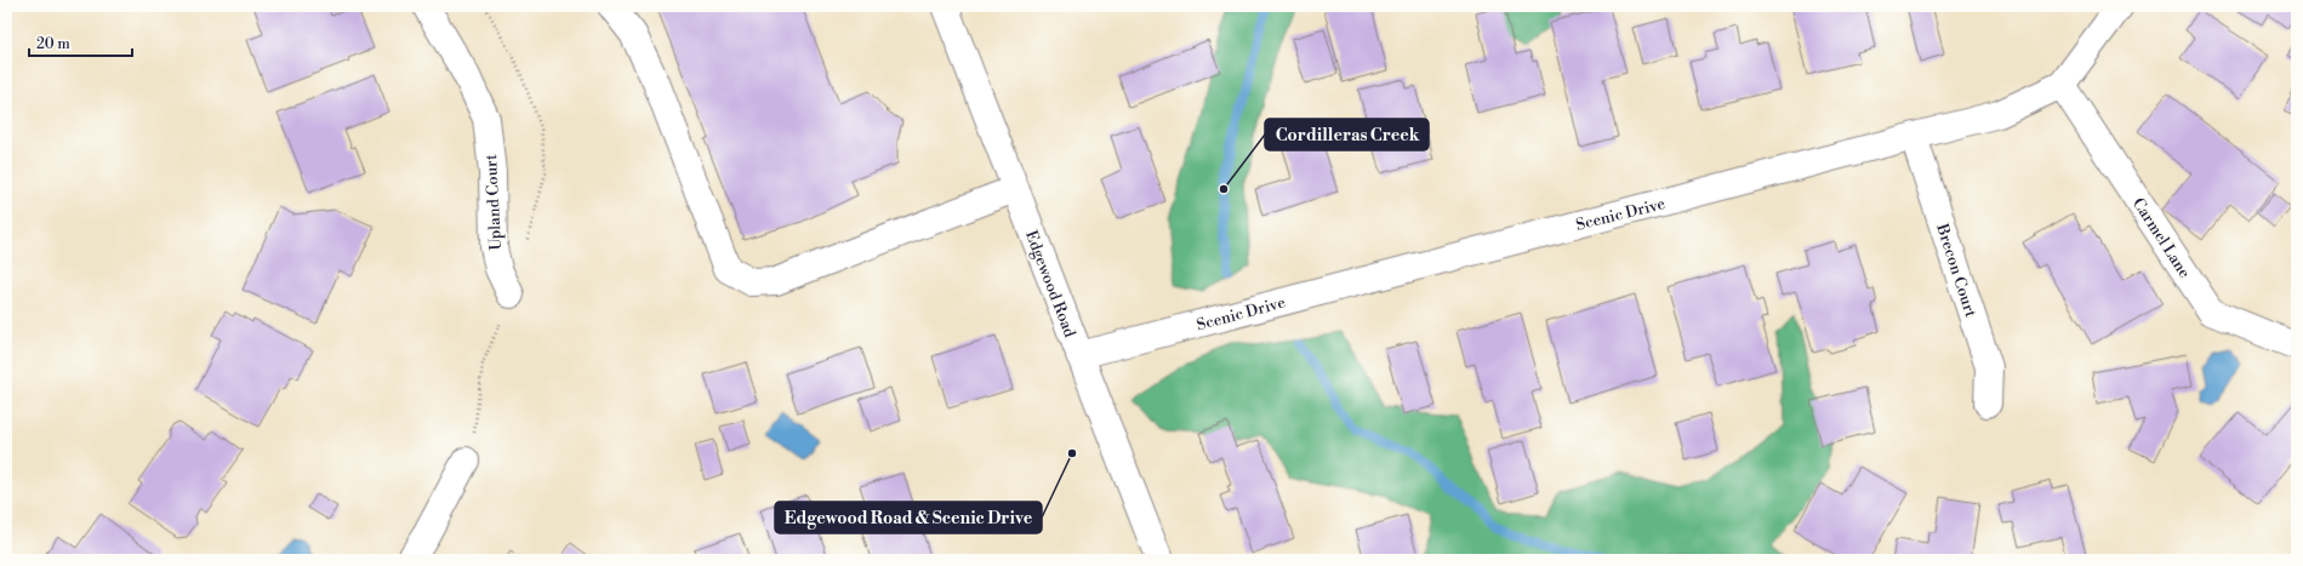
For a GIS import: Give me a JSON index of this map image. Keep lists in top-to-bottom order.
{
  "streets": {
    "street": [
      "Upland Court",
      "Scenic Drive",
      "Carmel Lane",
      "Brecon Court",
      "Edgewood Road"
    ]
  },
  "crossings": [
    ["Scenic Drive", "Carmel Lane"],
    ["Scenic Drive", "Brecon Court"],
    ["Scenic Drive", "Edgewood Road"]
  ],
  "places": ["Cordilleras Creek", "Edgewood Road & Scenic Drive"],
  "scale_bar": "20 m"
}
